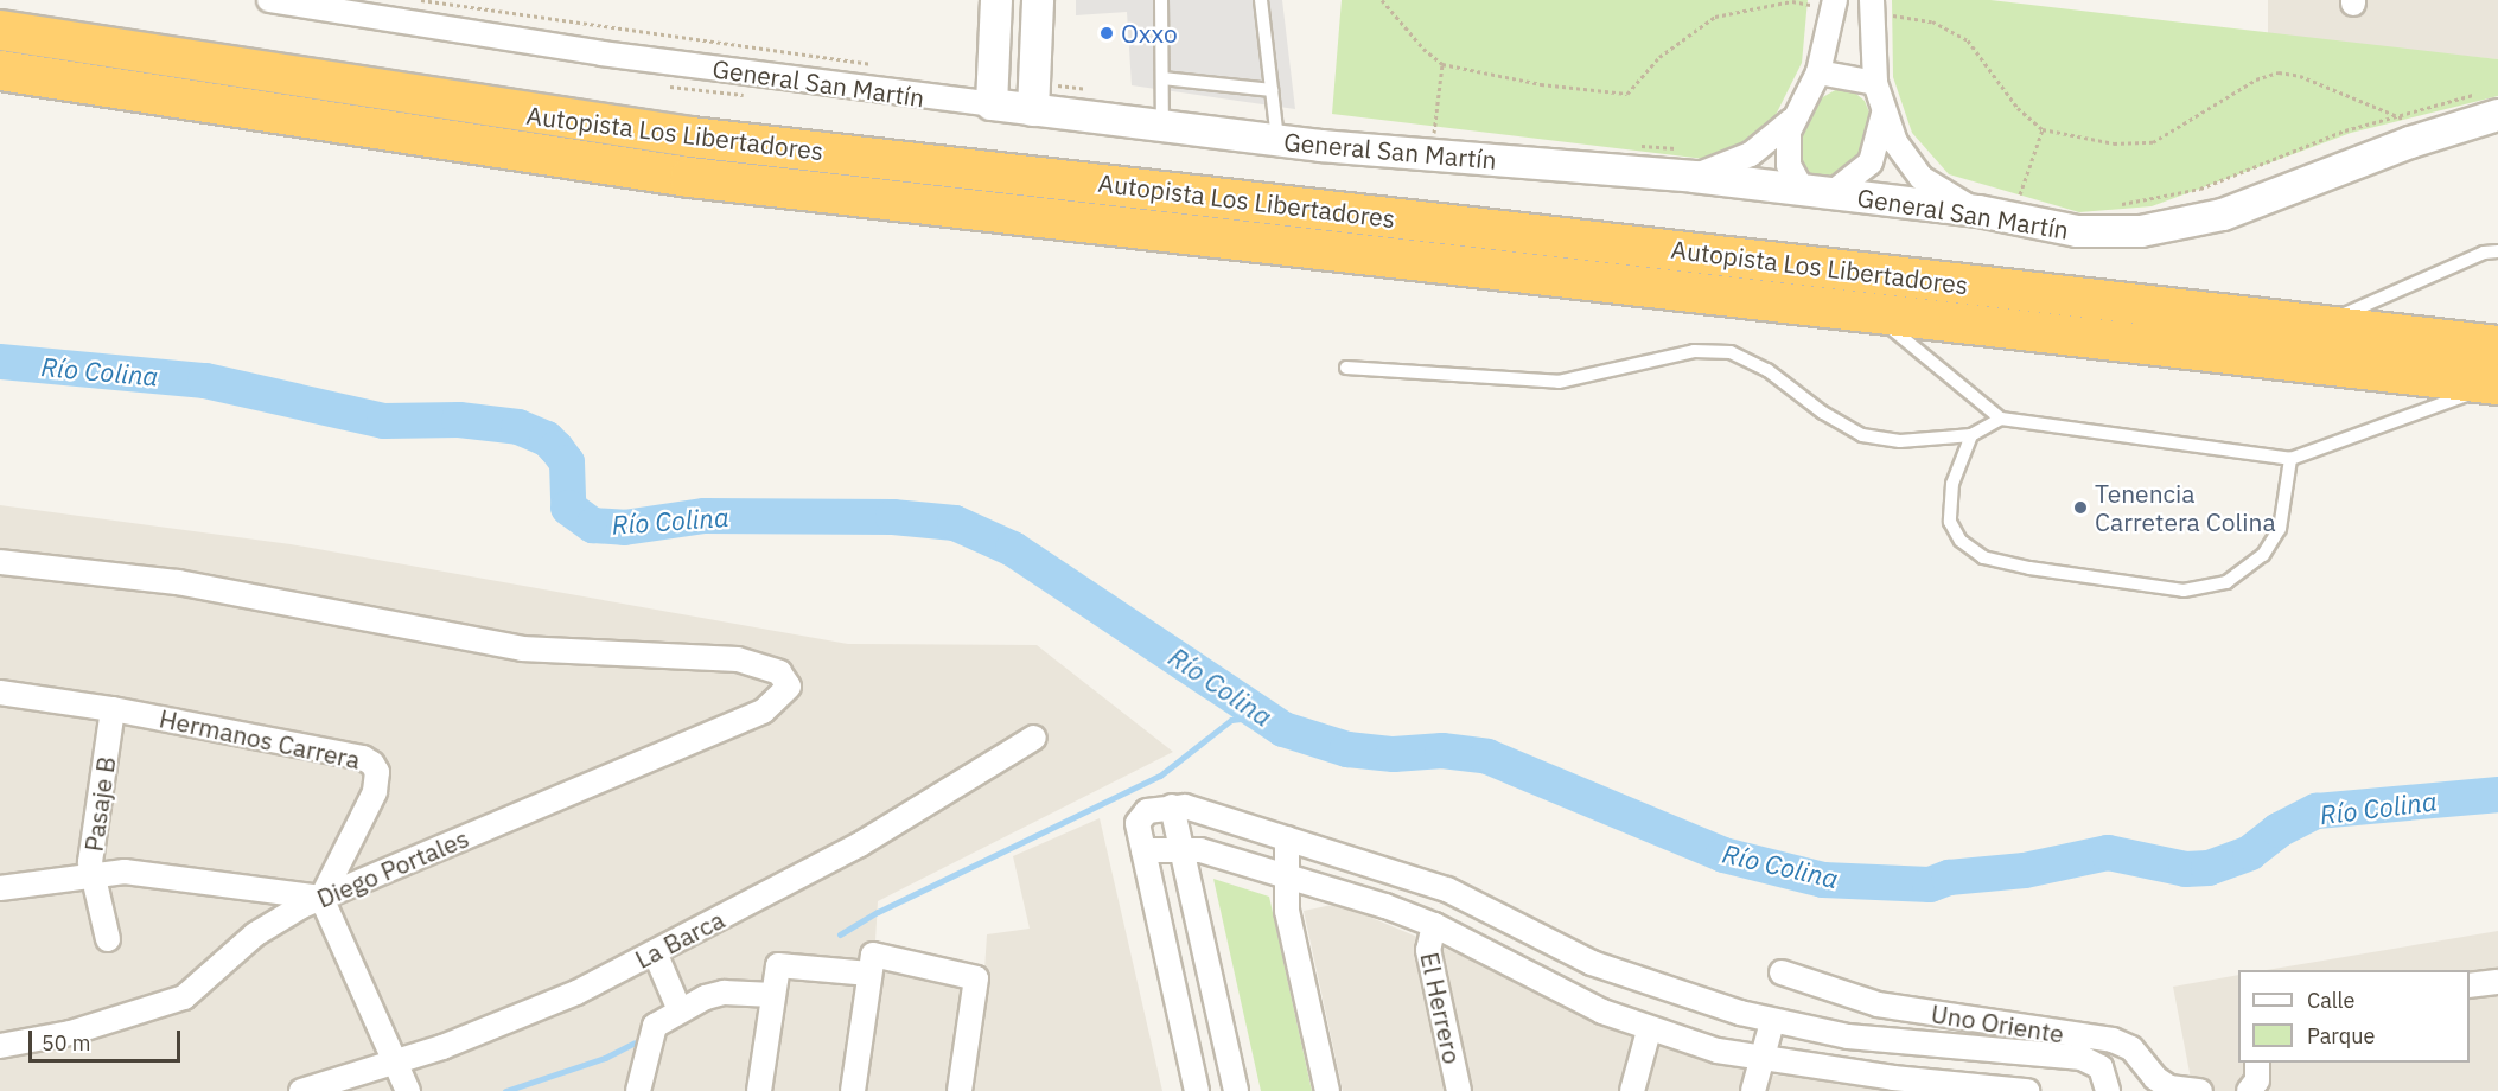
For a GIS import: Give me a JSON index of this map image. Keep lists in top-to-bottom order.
{
  "streets": {
    "highway": ["Autopista Los Libertadores"],
    "street": [
      "General San Martín",
      "Hermanos Carrera",
      "Pasaje B",
      "Diego Portales",
      "La Barca",
      "El Herrero",
      "Uno Oriente"
    ]
  },
  "crossings": [
    ["Hermanos Carrera", "Pasaje B"],
    ["Hermanos Carrera", "Diego Portales"]
  ],
  "water": ["Río Colina"],
  "places": ["Oxxo", "Tenencia Carretera Colina"],
  "legend": ["Calle", "Parque"],
  "scale_bar": "50 m"
}
